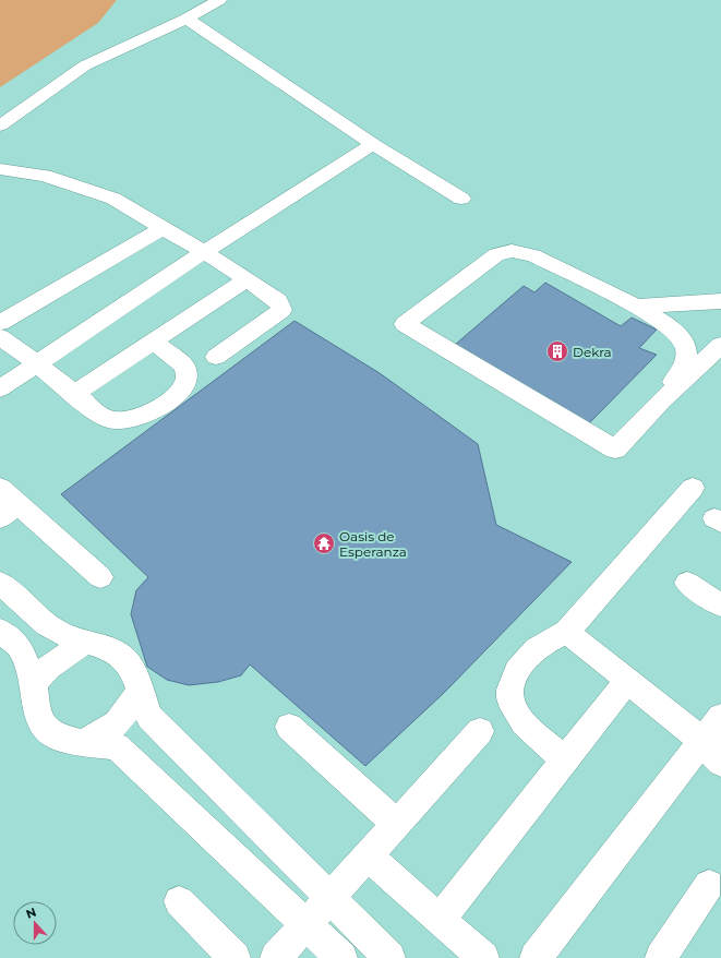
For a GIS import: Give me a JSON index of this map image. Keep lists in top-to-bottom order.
{
  "places": {
    "building": ["Dekra"],
    "temple": ["Oasis de Esperanza"]
  },
  "north": "top"
}
